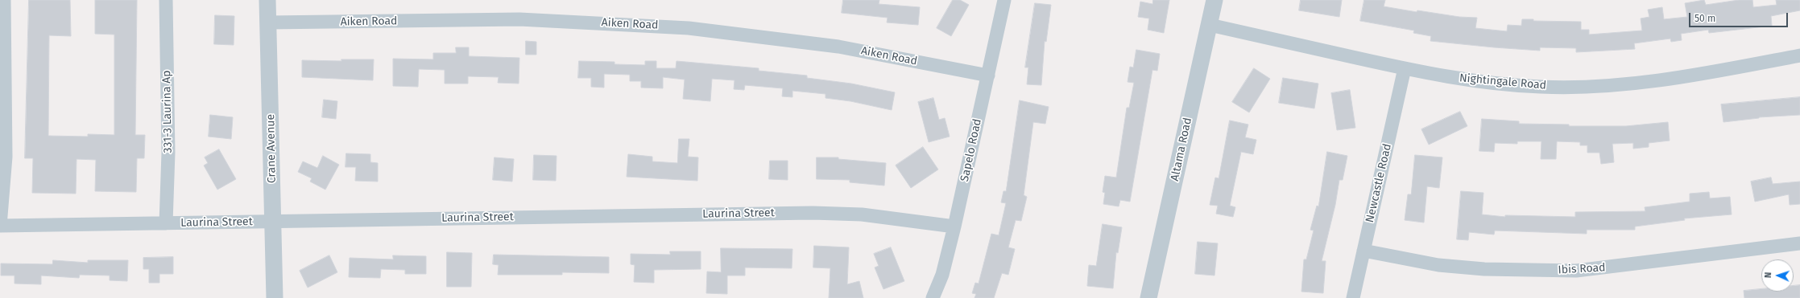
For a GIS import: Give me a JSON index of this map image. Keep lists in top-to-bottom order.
{
  "streets": {
    "street": [
      "Aiken Road",
      "Nightingale Road",
      "331-3 Laurina Ap",
      "Crane Avenue",
      "Altama Road",
      "Sapelo Road",
      "Newcastle Road",
      "Laurina Street",
      "Ibis Road"
    ]
  },
  "crossings": [
    ["Aiken Road", "Crane Avenue"],
    ["Aiken Road", "Sapelo Road"],
    ["Nightingale Road", "Altama Road"],
    ["Nightingale Road", "Newcastle Road"],
    ["331-3 Laurina Ap", "Laurina Street"],
    ["Crane Avenue", "Laurina Street"],
    ["Sapelo Road", "Laurina Street"],
    ["Newcastle Road", "Ibis Road"]
  ],
  "scale_bar": "50 m",
  "north": "left"
}
